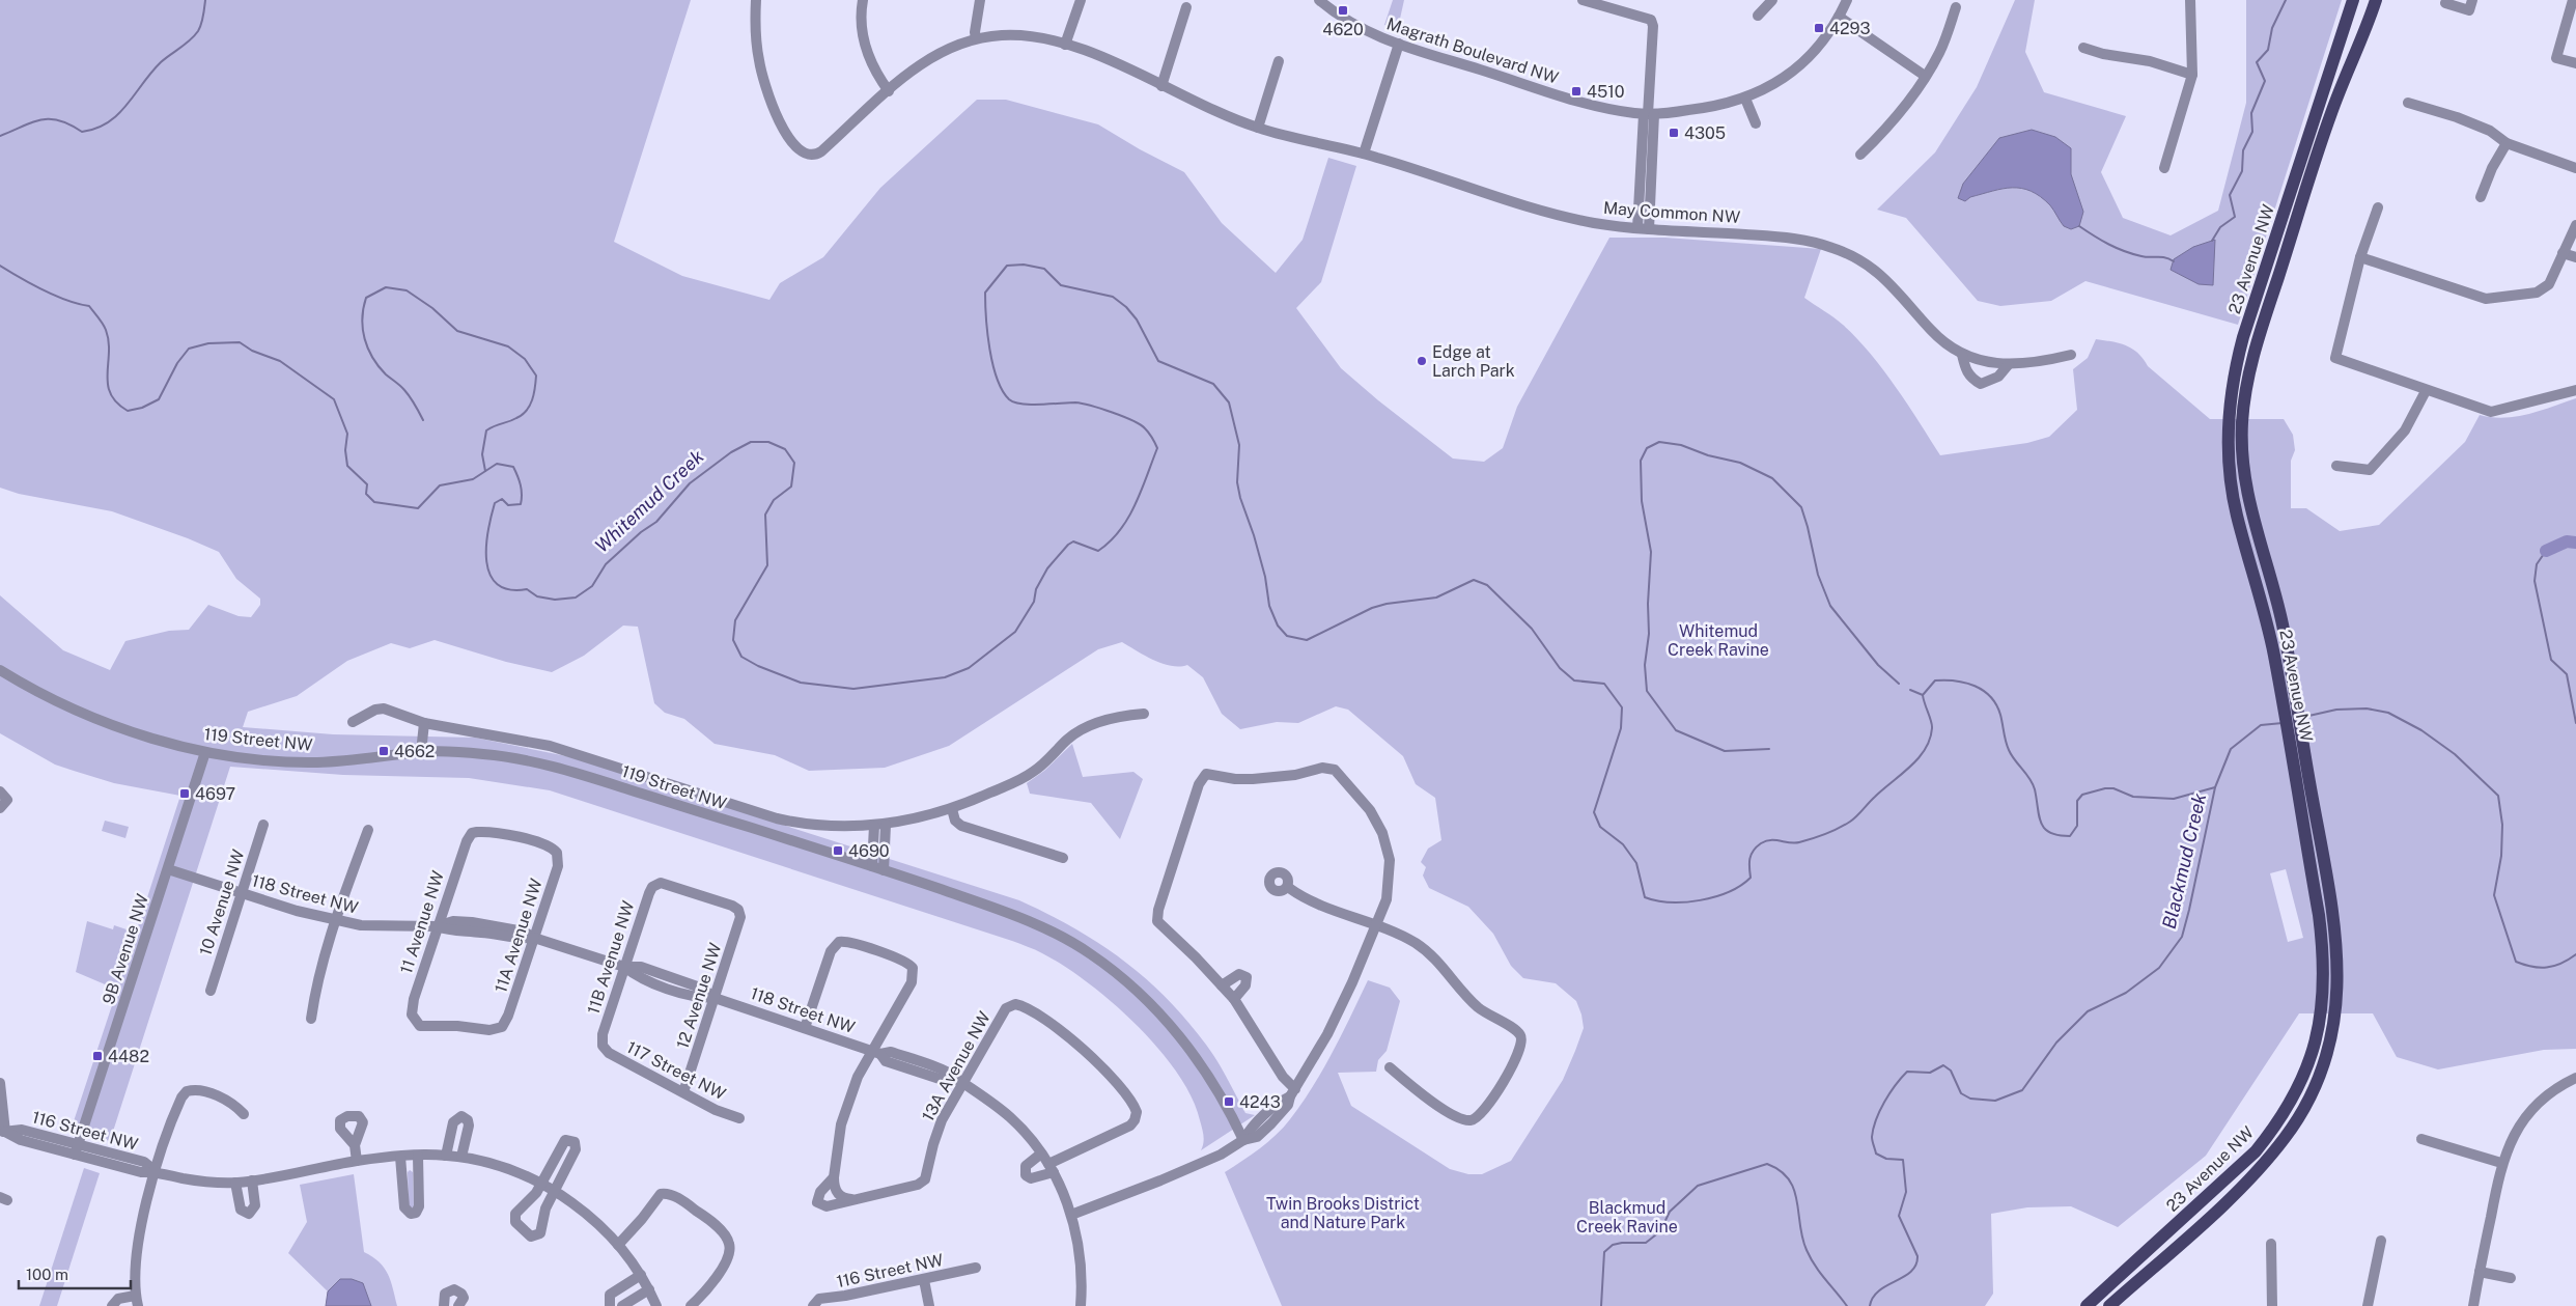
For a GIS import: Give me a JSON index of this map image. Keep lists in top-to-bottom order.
{
  "streets": {
    "main road": ["23 Avenue NW"],
    "street": [
      "Magrath Boulevard NW",
      "May Common NW",
      "119 Street NW",
      "118 Street NW",
      "10 Avenue NW",
      "11 Avenue NW",
      "11A Avenue NW",
      "9B Avenue NW",
      "11B Avenue NW",
      "12 Avenue NW",
      "13A Avenue NW",
      "117 Street NW",
      "116 Street NW"
    ]
  },
  "crossings": [
    ["119 Street NW", "9B Avenue NW"],
    ["118 Street NW", "10 Avenue NW"],
    ["118 Street NW", "11 Avenue NW"],
    ["118 Street NW", "11A Avenue NW"],
    ["118 Street NW", "9B Avenue NW"],
    ["118 Street NW", "11B Avenue NW"],
    ["118 Street NW", "12 Avenue NW"],
    ["118 Street NW", "13A Avenue NW"],
    ["11 Avenue NW", "11A Avenue NW"],
    ["9B Avenue NW", "116 Street NW"],
    ["11B Avenue NW", "12 Avenue NW"],
    ["11B Avenue NW", "117 Street NW"],
    ["12 Avenue NW", "117 Street NW"]
  ],
  "water": ["Whitemud Creek", "Blackmud Creek"],
  "parks": ["Whitemud Creek Ravine", "Twin Brooks District and Nature Park", "Blackmud Creek Ravine"],
  "places": {
    "transit": [
      "4620",
      "4293",
      "4510",
      "4305",
      "4662",
      "4697",
      "4690",
      "4482",
      "4243"
    ],
    "other": ["Edge at Larch Park"]
  },
  "scale_bar": "100 m"
}
